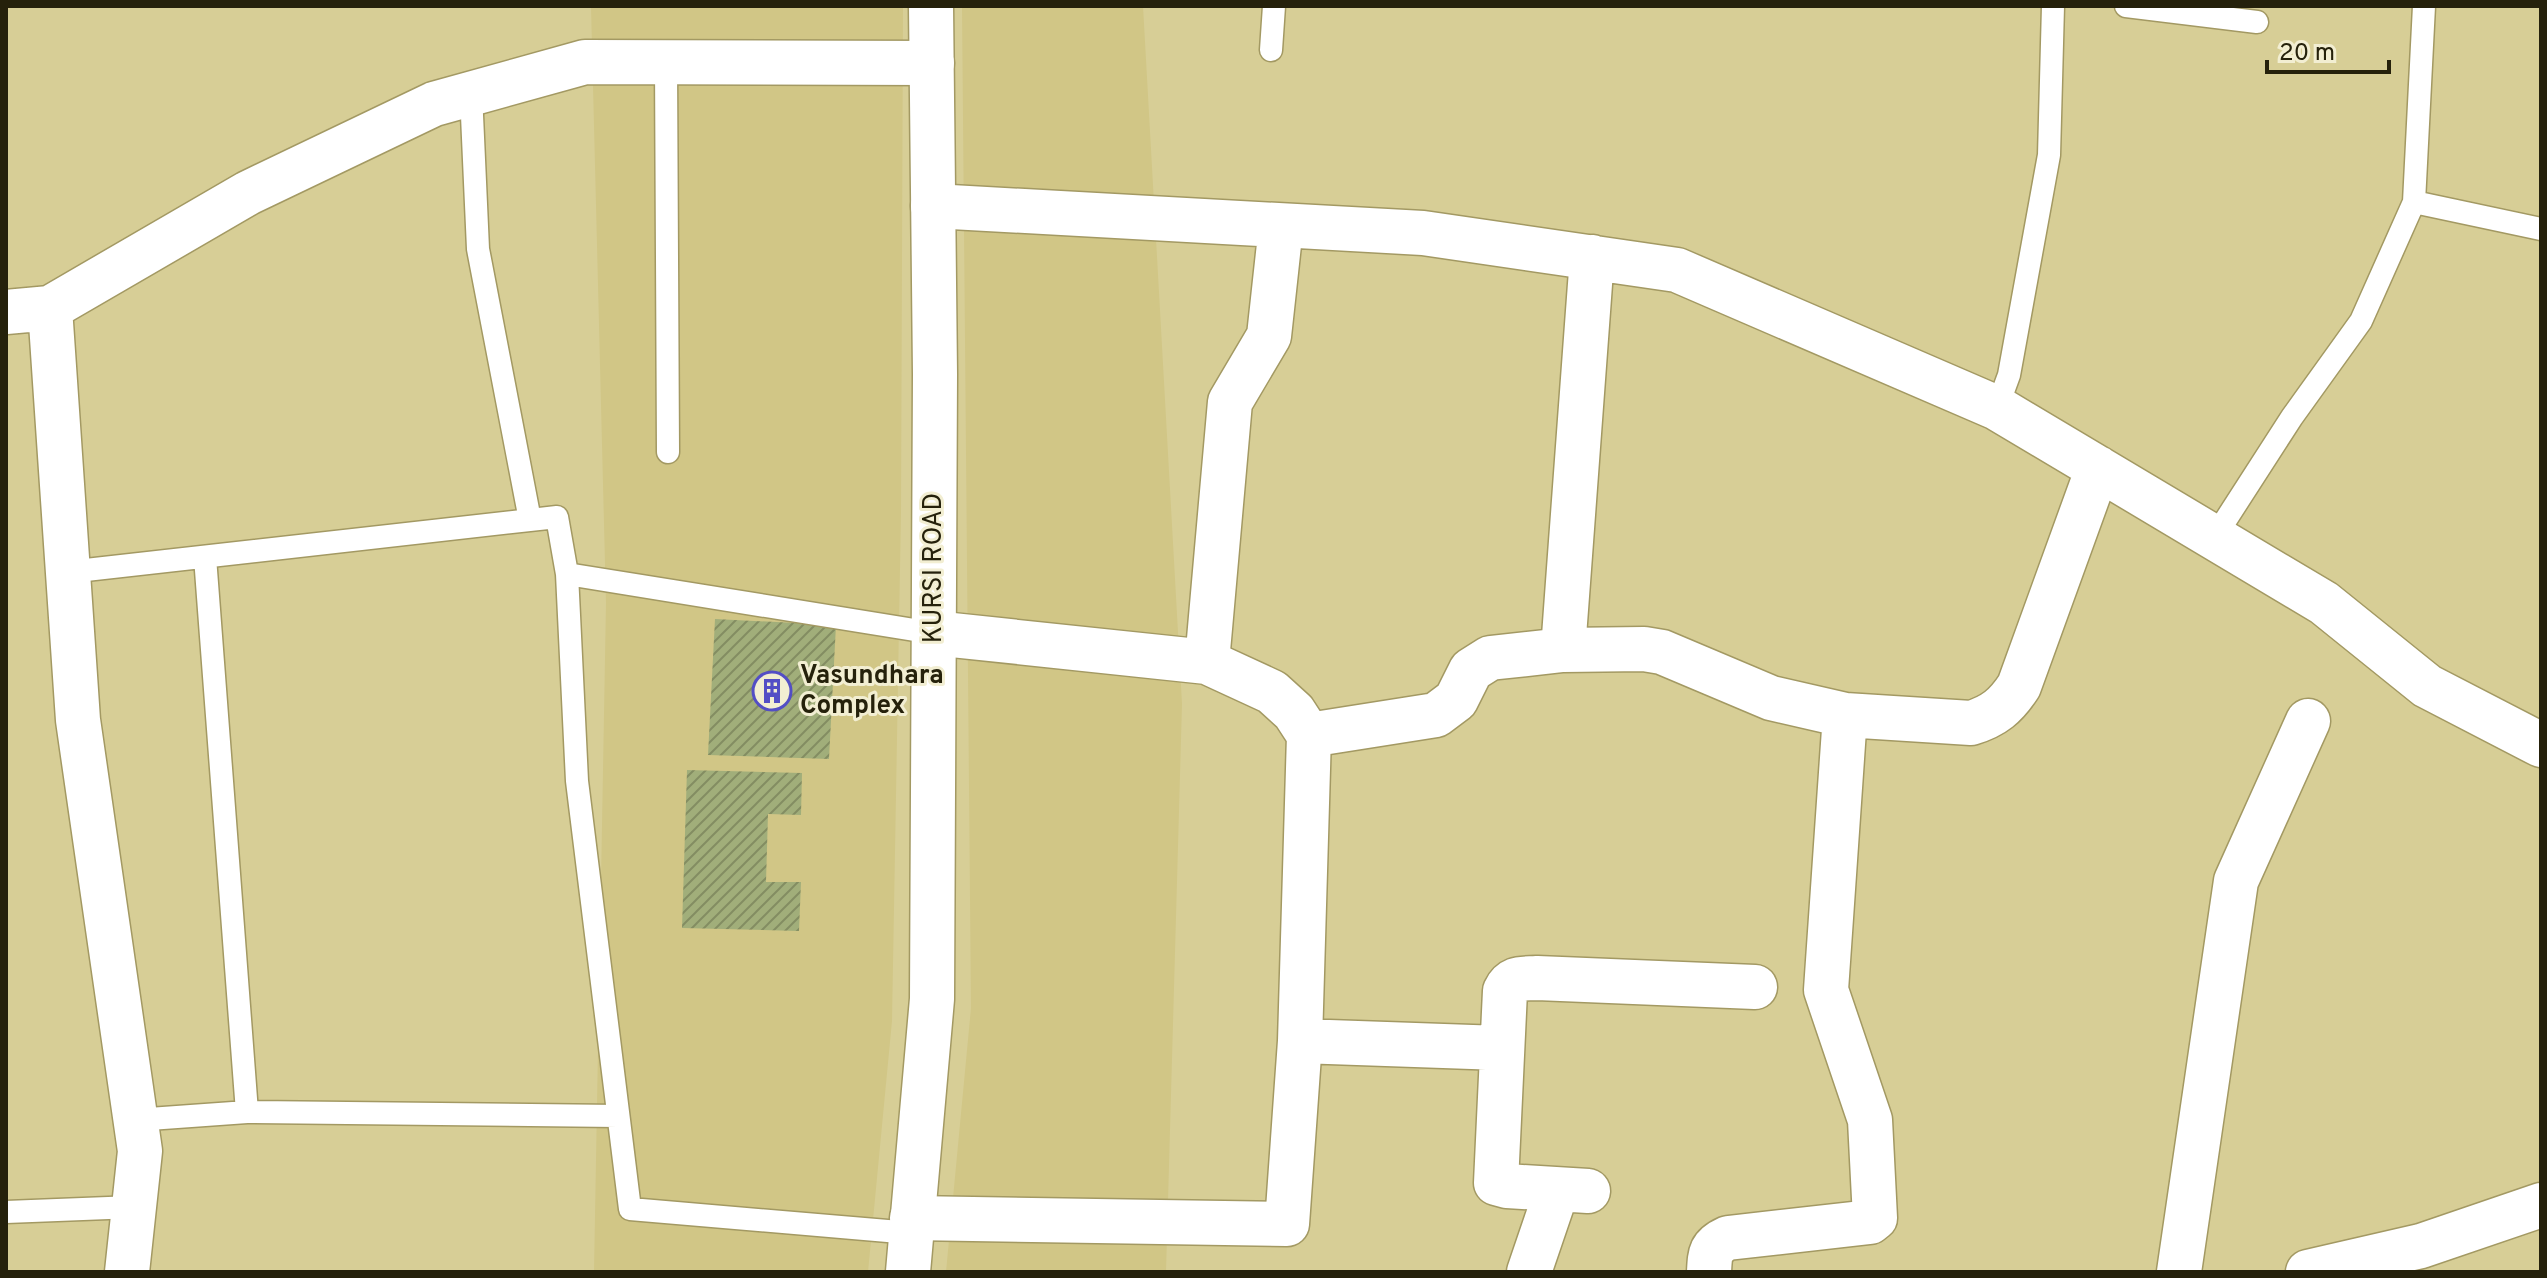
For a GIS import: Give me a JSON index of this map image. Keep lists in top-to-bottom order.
{
  "streets": {
    "street": ["KURSI ROAD"]
  },
  "places": {
    "building": ["Vasundhara Complex"]
  },
  "scale_bar": "20 m"
}
